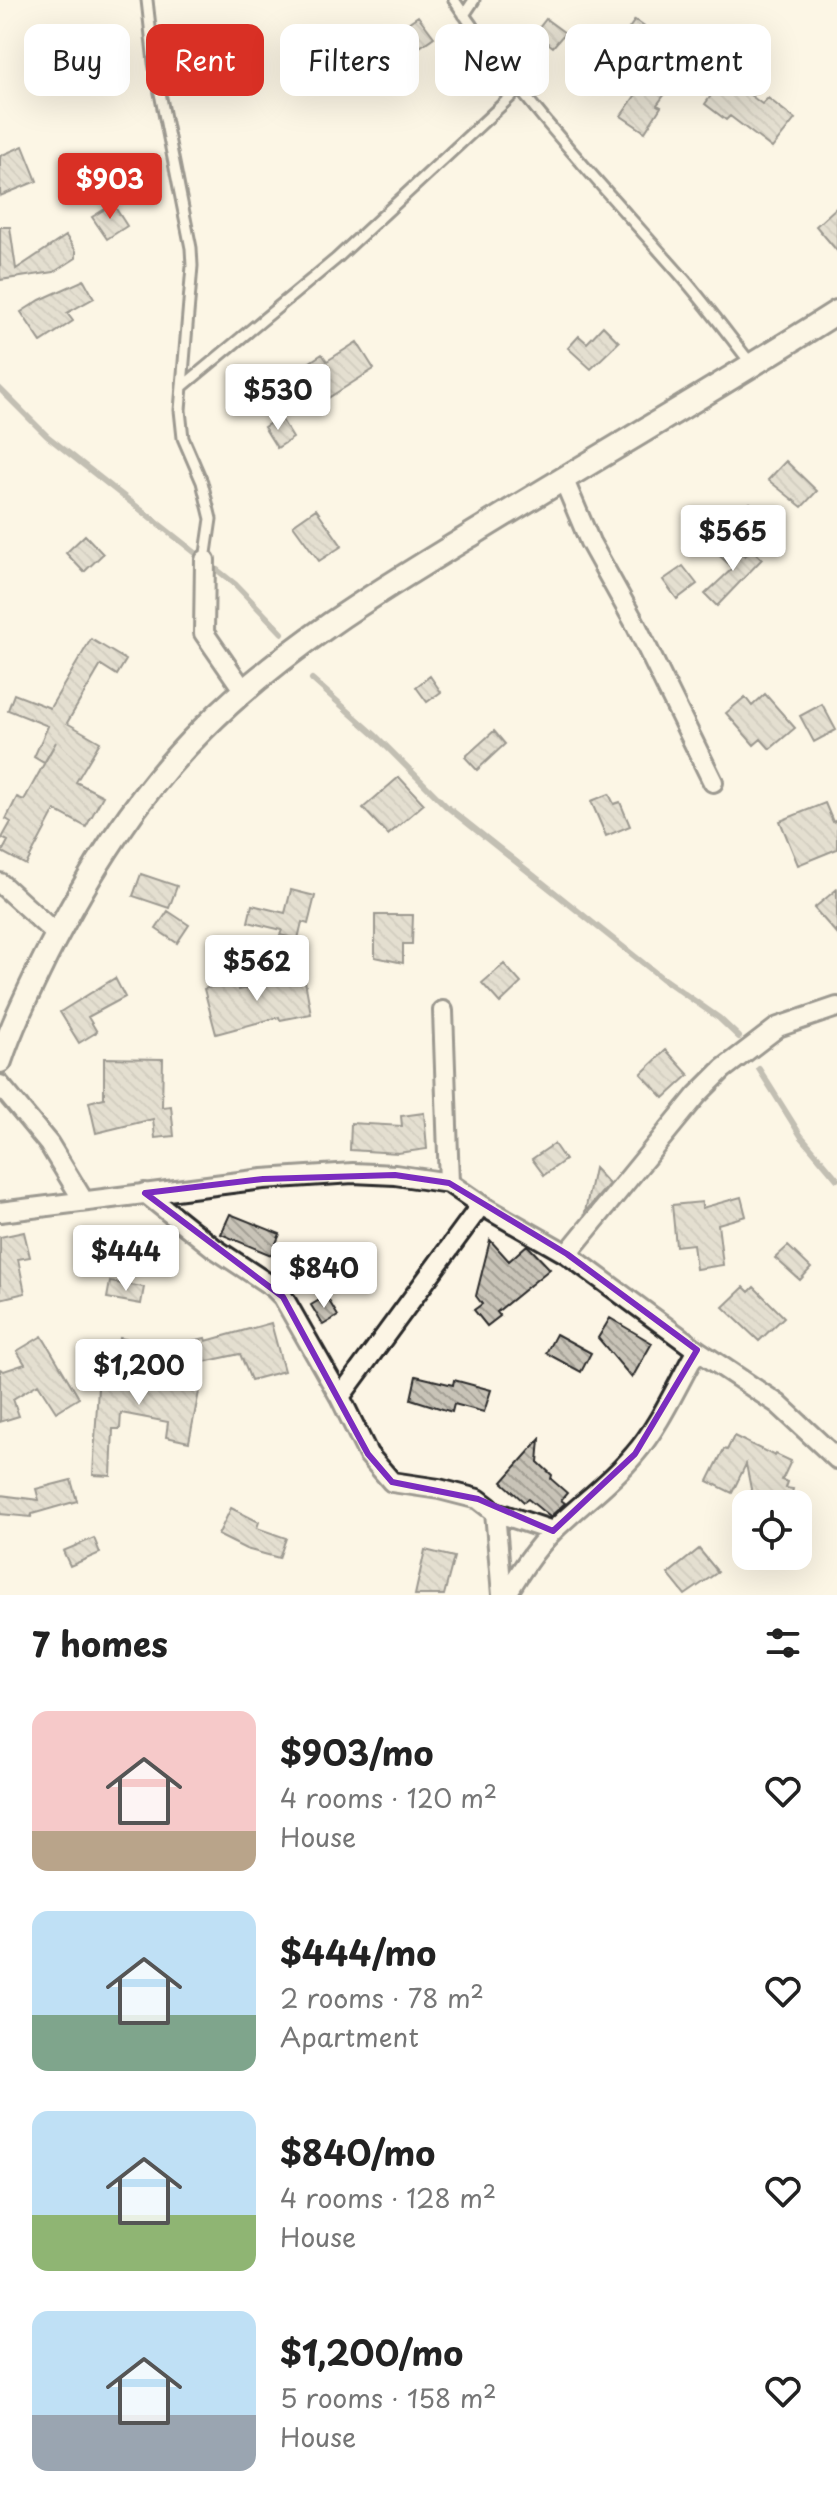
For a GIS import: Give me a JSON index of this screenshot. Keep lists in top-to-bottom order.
{
  "page": {
    "chip": [
      "Buy",
      "Rent",
      "Filters",
      "New",
      "Apartment"
    ],
    "price": [
      "$903",
      "$530",
      "$565",
      "$562",
      "$444",
      "$840",
      "$1,200"
    ],
    "heading": "7 homes",
    "list": [
      {
        "name": "$903/mo",
        "note": "4 rooms · 120 m² · House"
      },
      {
        "name": "$444/mo",
        "note": "2 rooms · 78 m² · Apartment"
      },
      {
        "name": "$840/mo",
        "note": "4 rooms · 128 m² · House"
      },
      {
        "name": "$1,200/mo",
        "note": "5 rooms · 158 m² · House"
      }
    ]
  }
}
